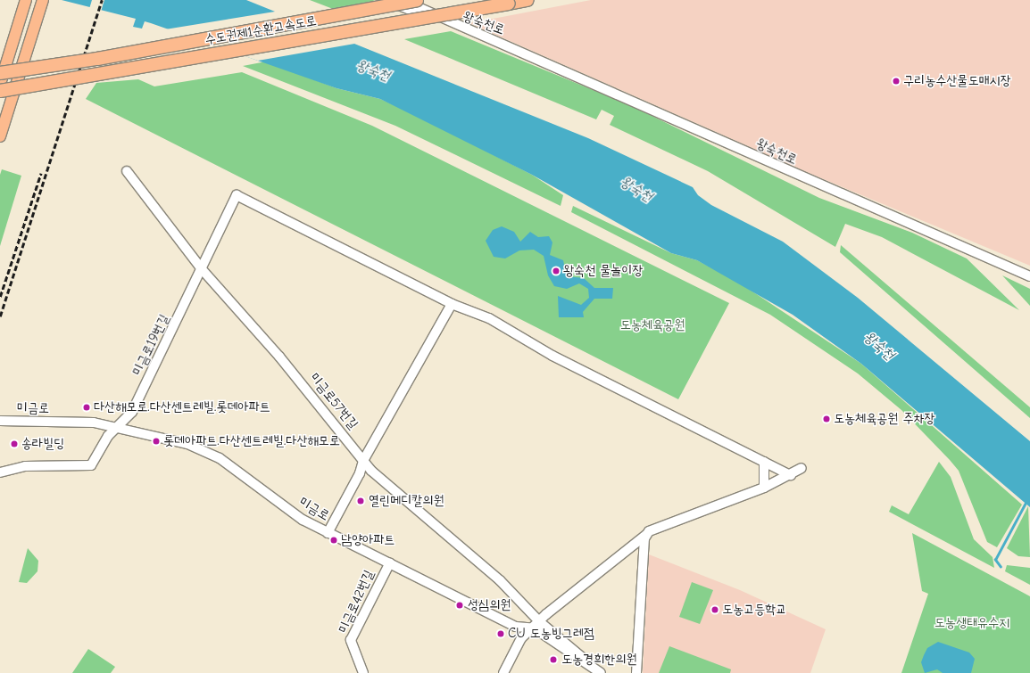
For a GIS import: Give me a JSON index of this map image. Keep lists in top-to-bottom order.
{
  "streets": {
    "highway": ["수도권제1순환고속도로"],
    "street": [
      "왕숙천로",
      "미금로19번길",
      "미금로57번길",
      "미금로",
      "미금로42번길"
    ]
  },
  "crossings": [
    ["미금로19번길", "미금로57번길"],
    ["미금로19번길", "미금로"],
    ["미금로57번길", "미금로"],
    ["미금로", "미금로42번길"]
  ],
  "water": ["왕숙천"],
  "parks": ["도농체육공원", "도농생태유수지"],
  "places": [
    "구리농수산물도매시장",
    "왕숙천 물놀이장",
    "다산해모로.다산센트레빌.롯데아파트",
    "도농체육공원 주차장",
    "롯데아파트.다산센트레빌.다산해모로",
    "송라빌딩",
    "열린메디칼의원",
    "남양아파트",
    "성심의원",
    "도농고등학교",
    "CU 도농빙그레점",
    "도농경희한의원"
  ]
}
